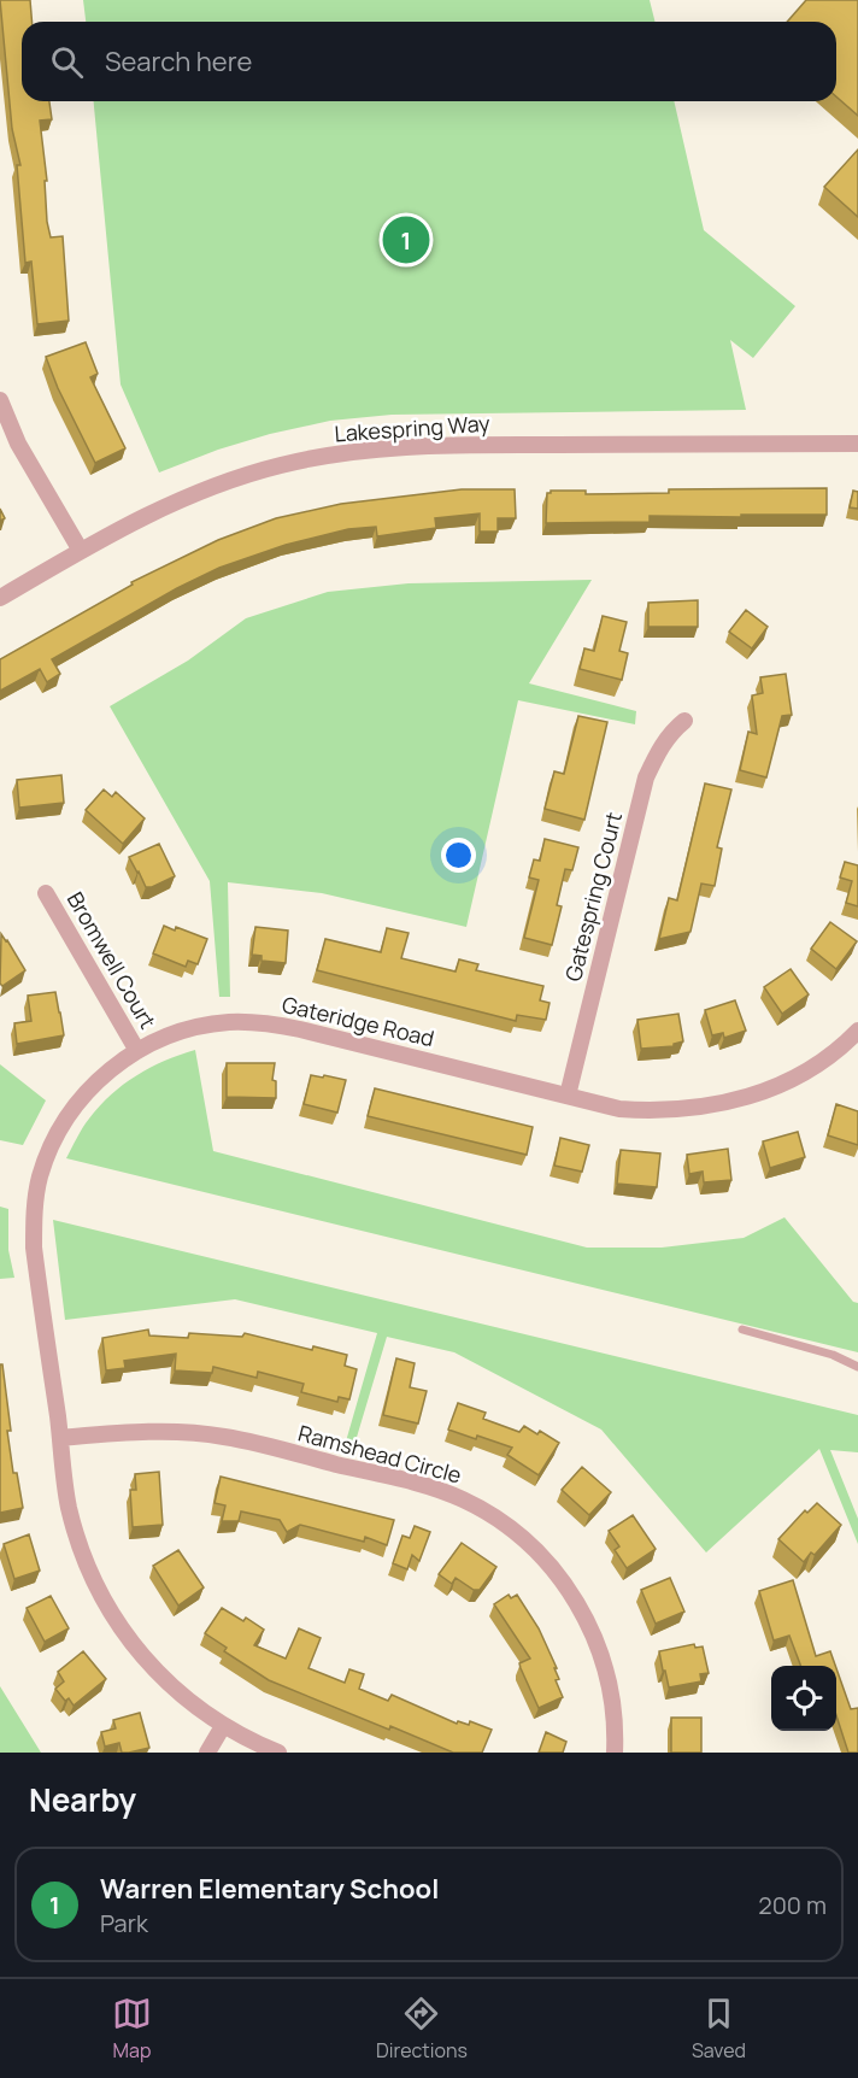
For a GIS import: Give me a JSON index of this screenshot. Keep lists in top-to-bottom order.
{
  "streets": {
    "street": [
      "Lakespring Way",
      "Gatespring Court",
      "Bromwell Court",
      "Gateridge Road",
      "Ramshead Circle"
    ]
  },
  "crossings": [
    ["Gatespring Court", "Gateridge Road"],
    ["Bromwell Court", "Gateridge Road"],
    ["Gateridge Road", "Ramshead Circle"]
  ],
  "page": {
    "search": "Search here",
    "pins": "1",
    "heading": "Nearby",
    "list": [
      {
        "mark": "1",
        "name": "Warren Elementary School",
        "note": "Park",
        "value": "200 m"
      }
    ],
    "nav": ["Map", "Directions", "Saved"]
  }
}
